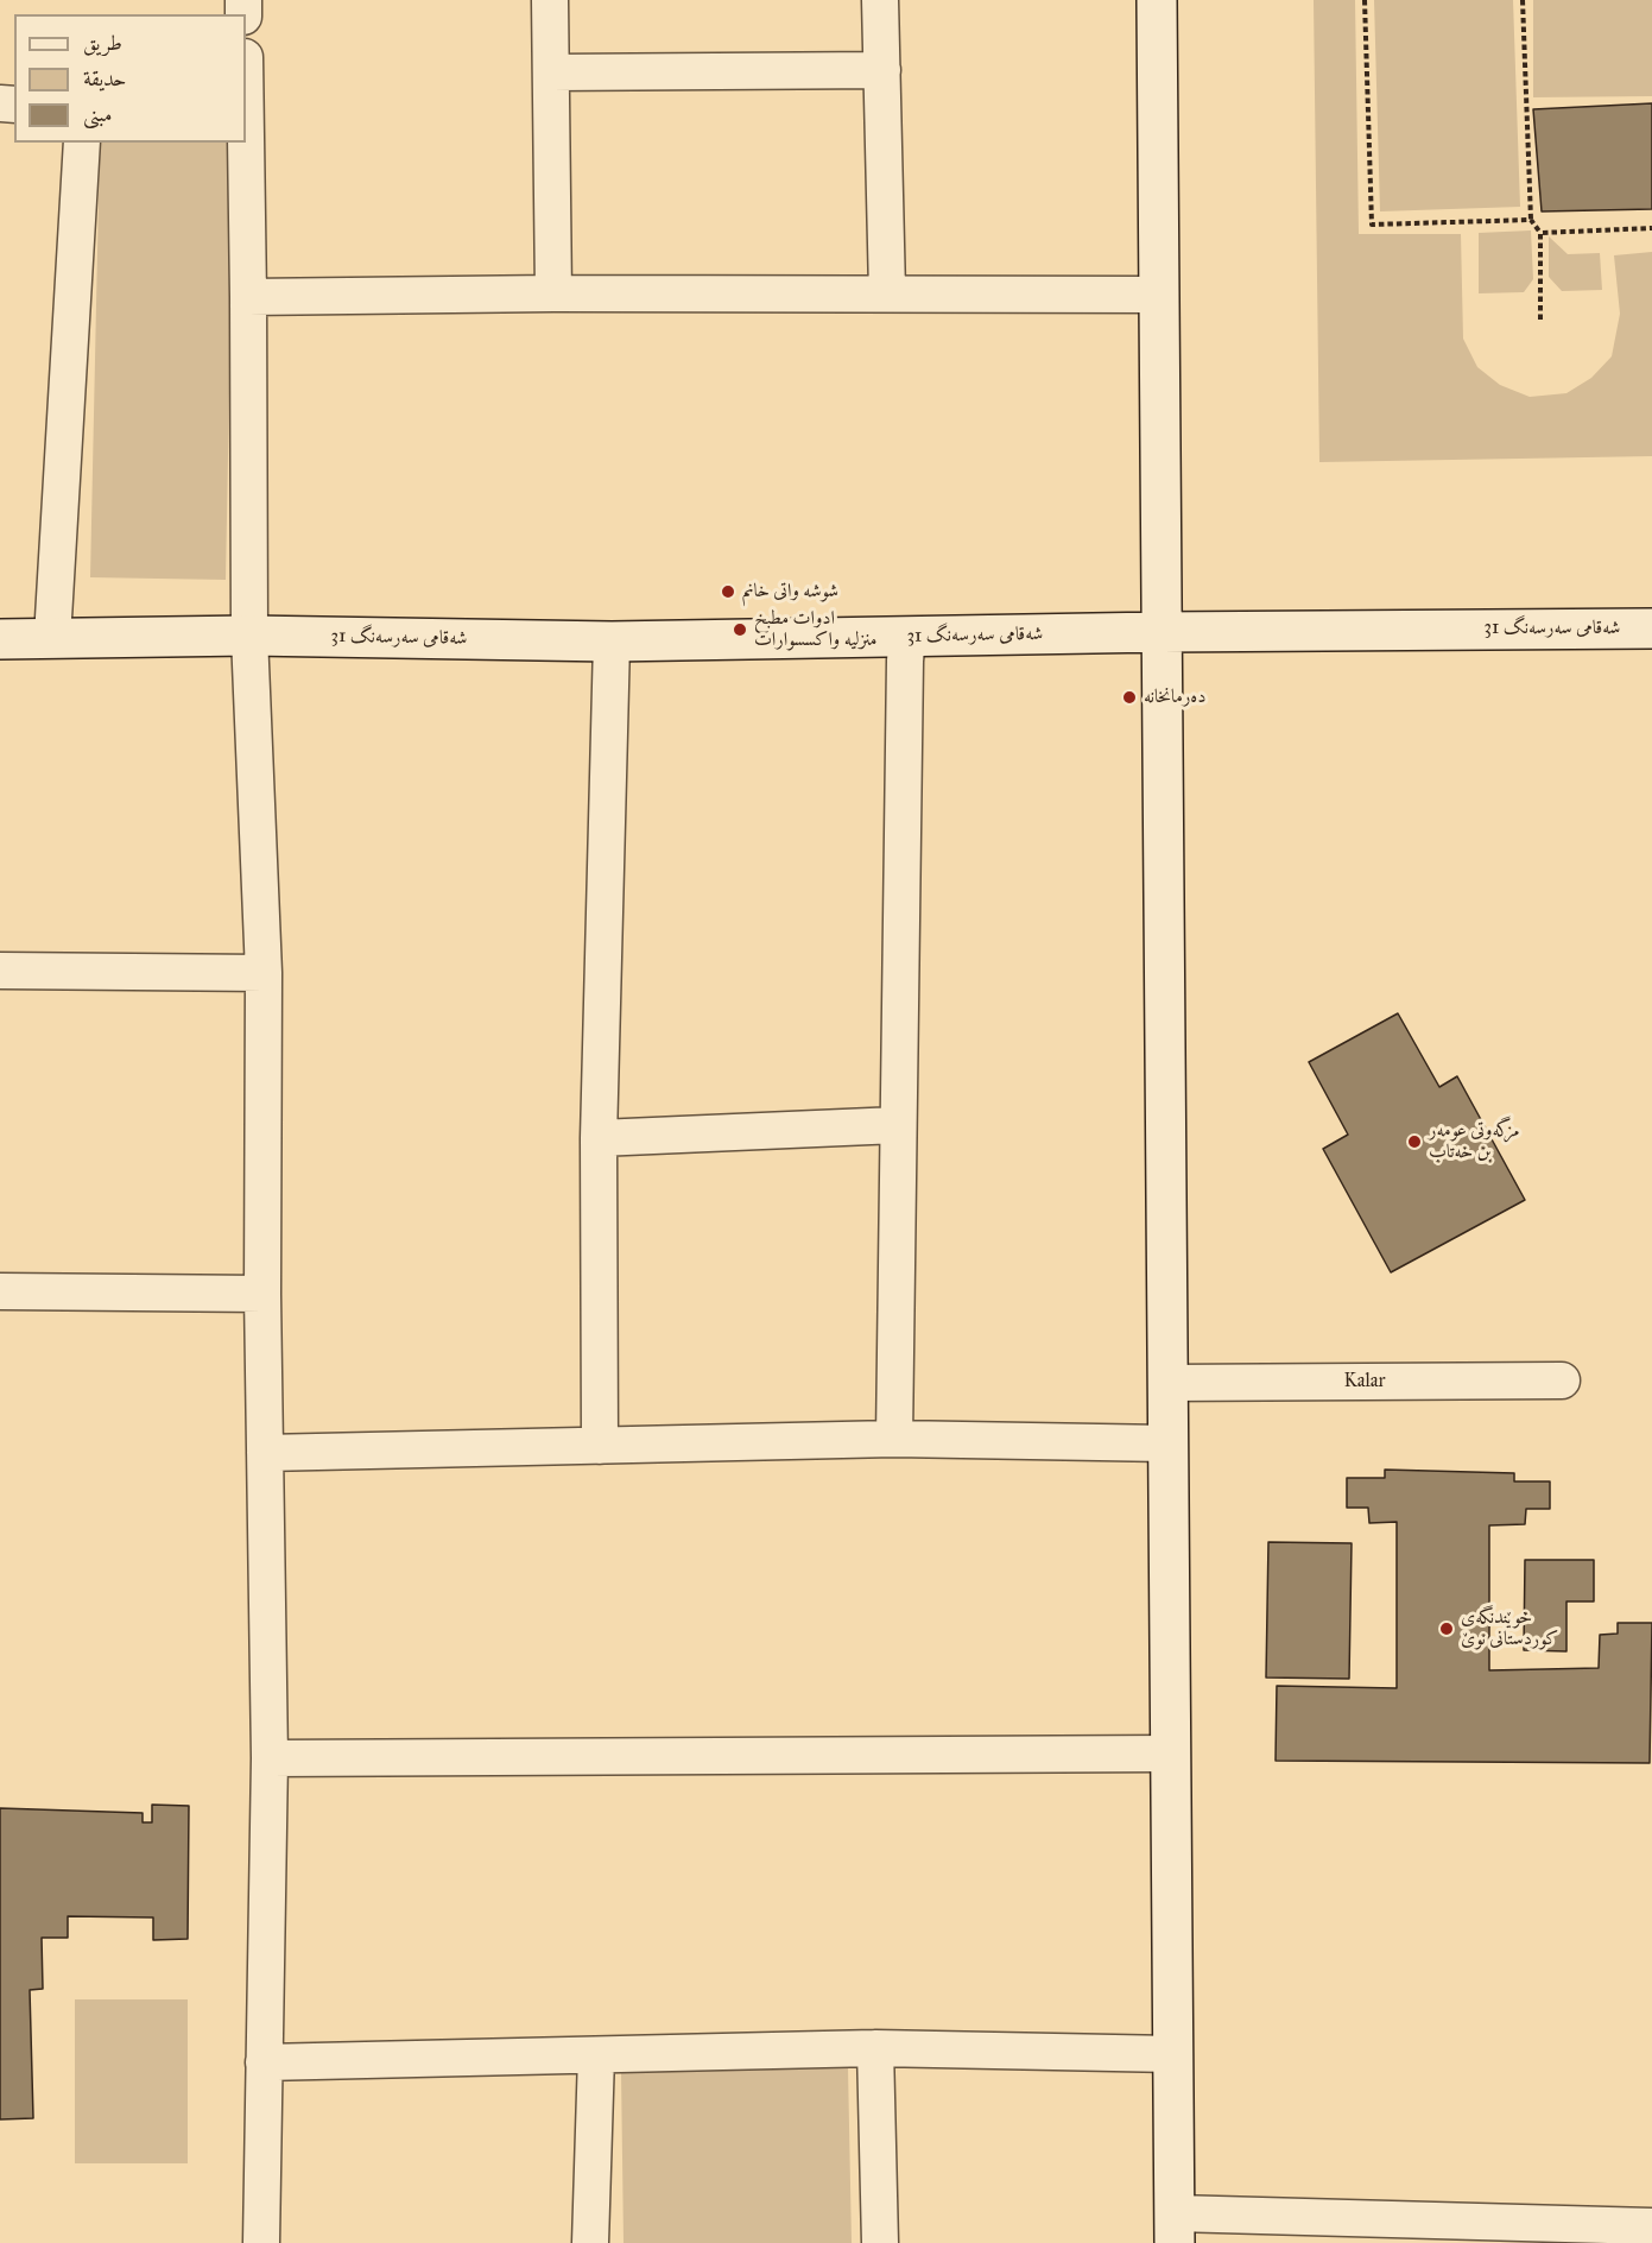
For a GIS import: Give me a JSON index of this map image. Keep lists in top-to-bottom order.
{
  "streets": {
    "street": ["شەقامی سەرسەنگ 31", "Kalar"]
  },
  "places": [
    "شوشه واتى خانم",
    "ادوات مطبخ منزليه واكسسوارات",
    "دەرمانخانە",
    "مزگەوتی عومەر بن خەتاب",
    "خوێندنگەی کوردستانی نوێ"
  ],
  "legend": ["طريق", "حديقة", "مبنى"]
}
